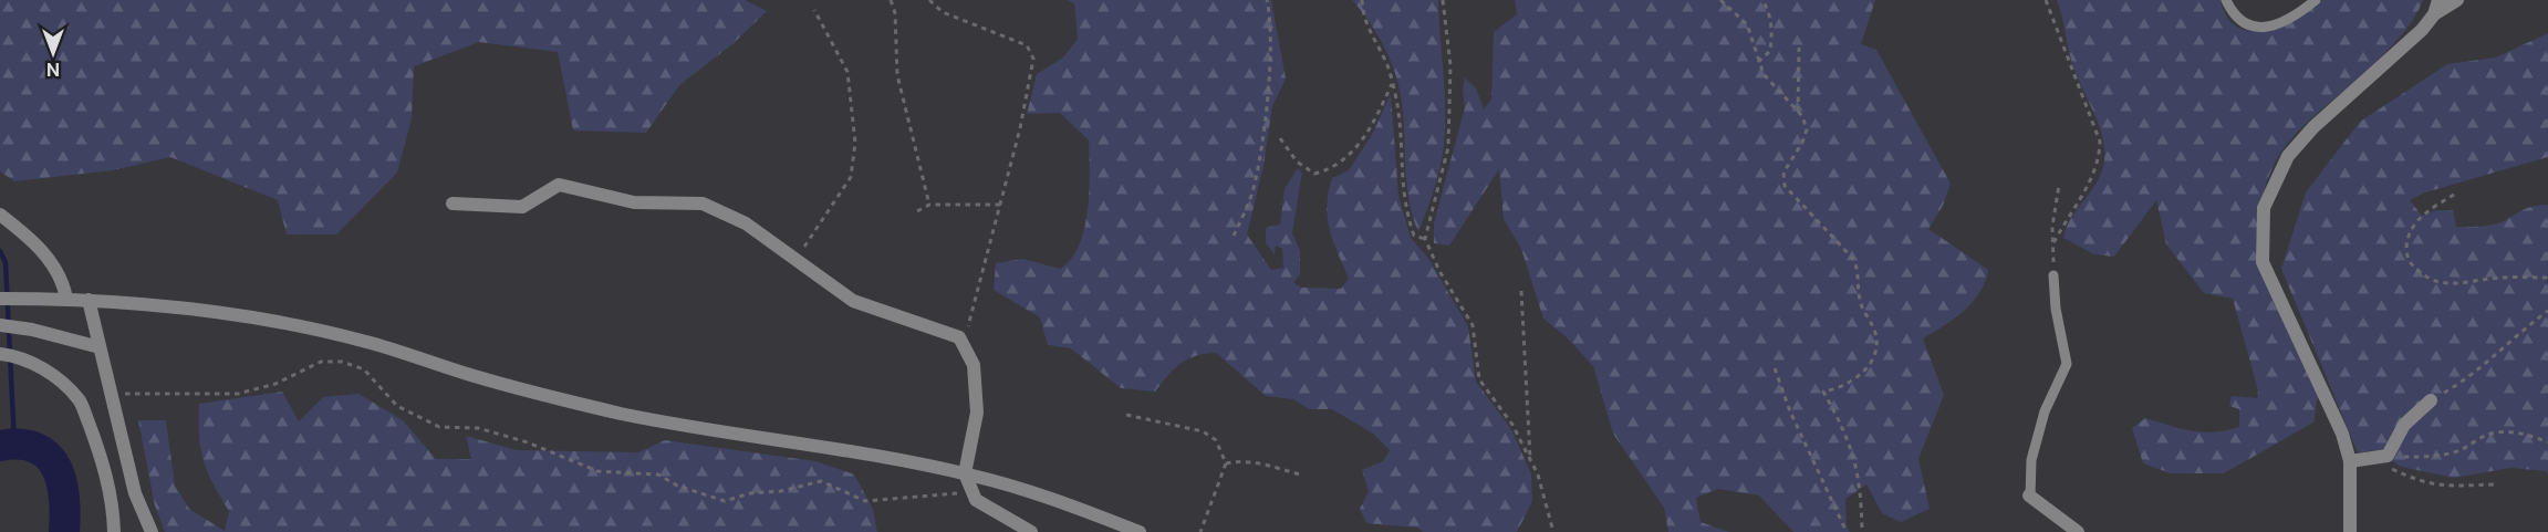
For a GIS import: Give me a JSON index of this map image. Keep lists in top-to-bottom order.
{
  "north": "bottom"
}
